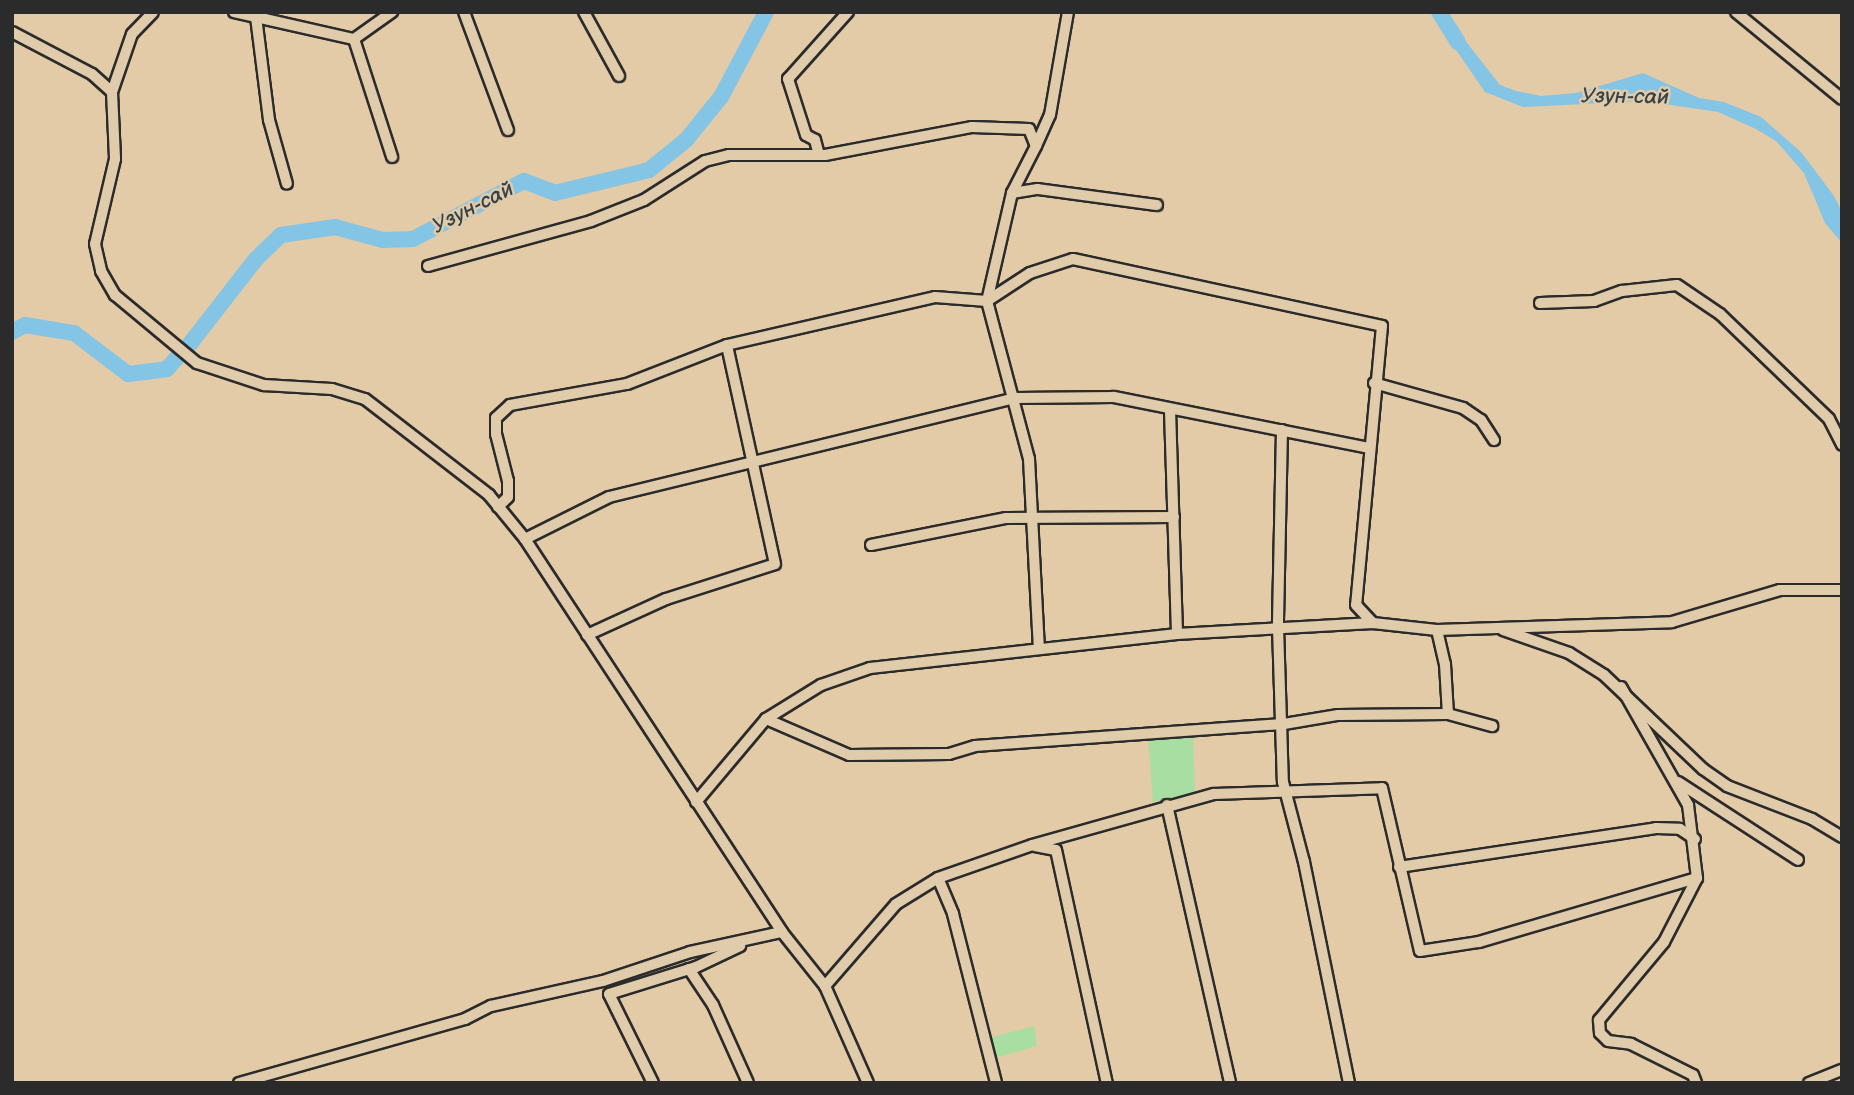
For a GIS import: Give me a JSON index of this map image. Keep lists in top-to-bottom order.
{
  "water": ["Узун-сай"]
}
